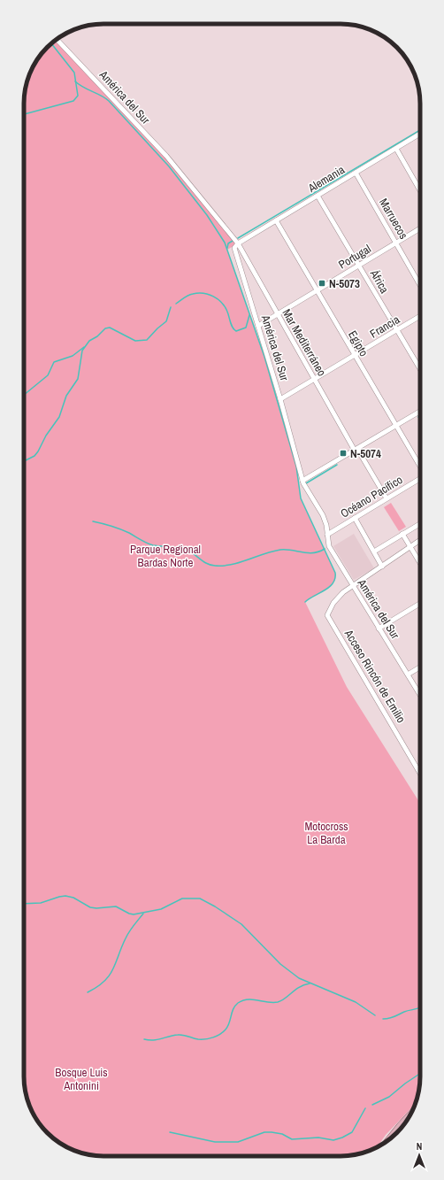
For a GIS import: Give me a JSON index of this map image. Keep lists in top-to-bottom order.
{
  "streets": {
    "street": [
      "América del Sur",
      "Alemania",
      "Marruecos",
      "Portugal",
      "África",
      "Francia",
      "Mar Mediterráneo",
      "Egipto",
      "Océano Pacífico",
      "Acceso Rincón de Emilio"
    ]
  },
  "crossings": [
    ["América del Sur", "Alemania"],
    ["América del Sur", "Portugal"],
    ["América del Sur", "Francia"],
    ["América del Sur", "Mar Mediterráneo"],
    ["América del Sur", "Océano Pacífico"],
    ["América del Sur", "Acceso Rincón de Emilio"],
    ["Alemania", "Marruecos"],
    ["Alemania", "África"],
    ["Alemania", "Mar Mediterráneo"],
    ["Alemania", "Egipto"],
    ["Marruecos", "Portugal"],
    ["Portugal", "África"],
    ["Portugal", "Mar Mediterráneo"],
    ["Portugal", "Egipto"],
    ["África", "Francia"],
    ["Francia", "Mar Mediterráneo"],
    ["Francia", "Egipto"],
    ["Mar Mediterráneo", "Océano Pacífico"]
  ],
  "parks": ["Parque Regional Bardas Norte", "Motocross La Barda", "Bosque Luis Antonini"],
  "places": {
    "transit": ["N-5073", "N-5074"]
  },
  "north": "top"
}
